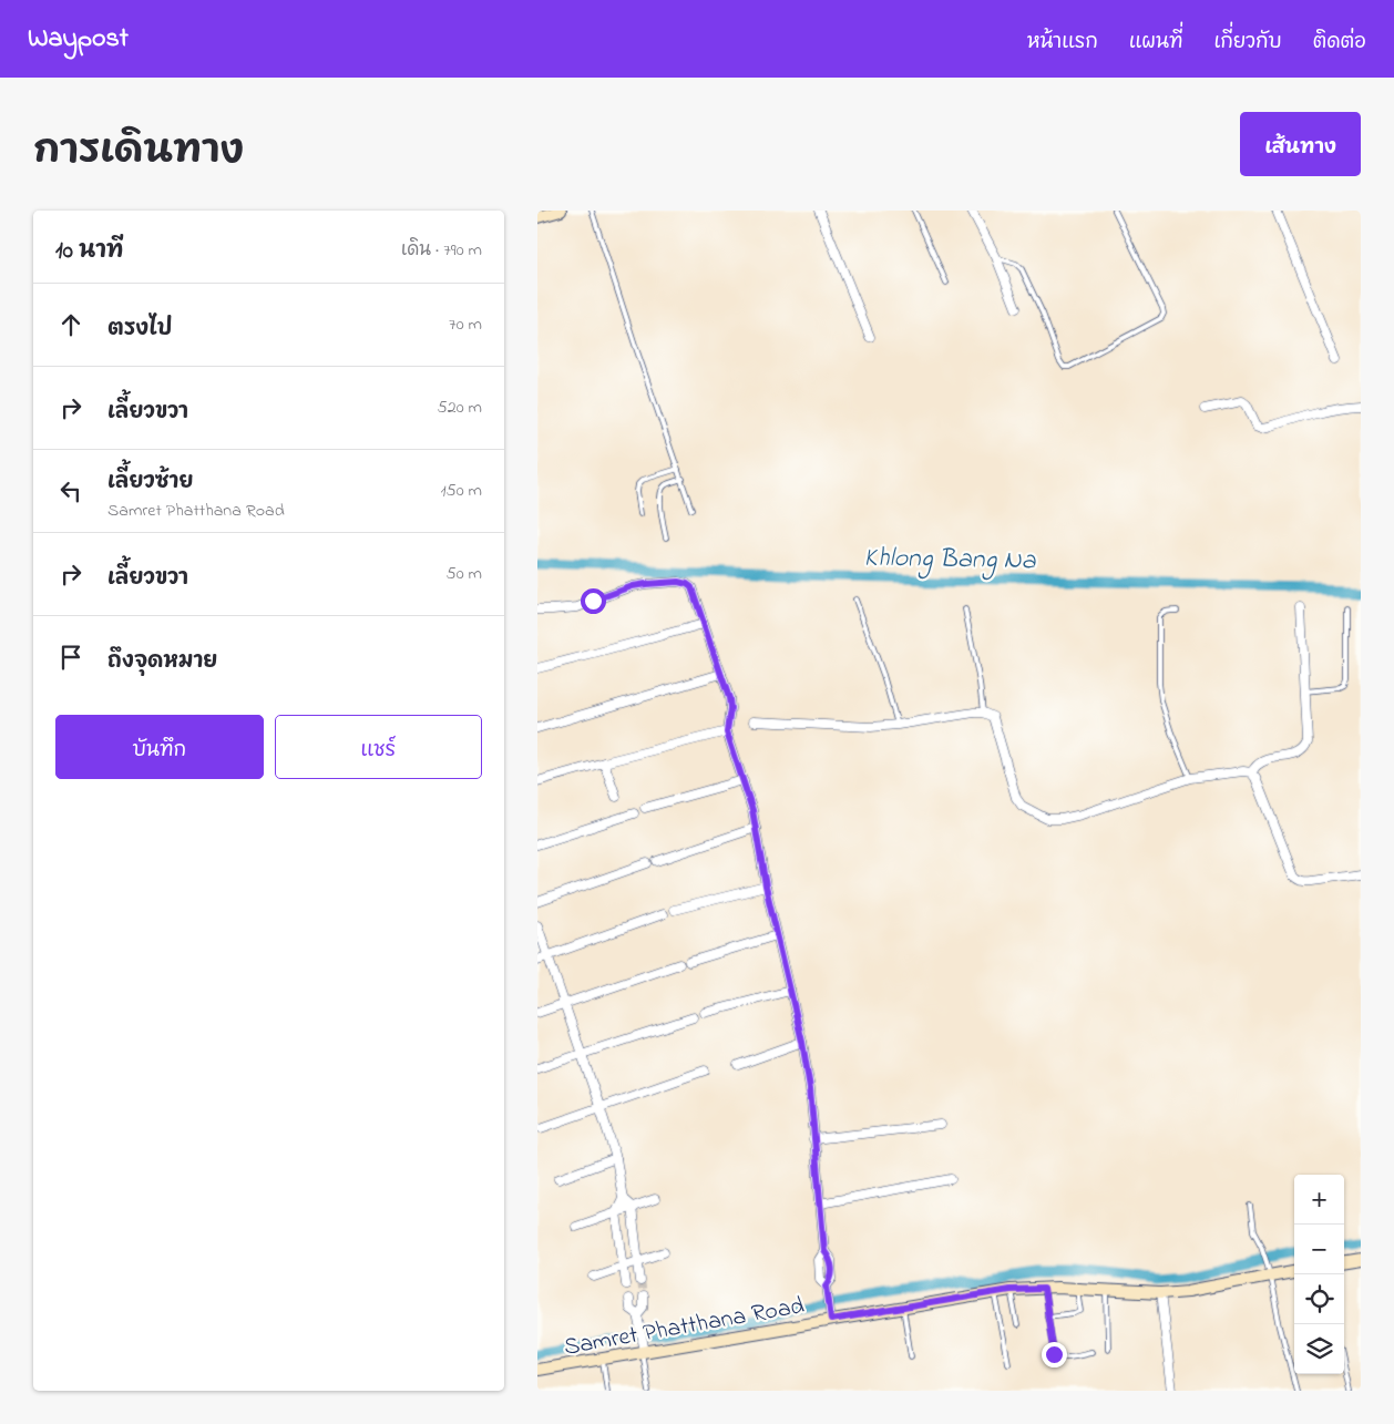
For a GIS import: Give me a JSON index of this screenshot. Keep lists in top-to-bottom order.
{
  "streets": {
    "street": ["Samret Phatthana Road"]
  },
  "water": ["Khlong Bang Na"],
  "page": {
    "header": "Waypost",
    "nav": [
      "หน้าแรก",
      "แผนที่",
      "เกี่ยวกับ",
      "ติดต่อ"
    ],
    "title": "การเดินทาง",
    "buttons": [
      "เส้นทาง",
      ["บันทึก", "แชร์"]
    ],
    "heading": ["10 นาที", "เดิน · 790 m"],
    "list": [
      ["ตรงไป", "70 m"],
      ["เลี้ยวขวา", "520 m"],
      ["เลี้ยวซ้าย", "Samret Phatthana Road", "150 m"],
      ["เลี้ยวขวา", "50 m"],
      "ถึงจุดหมาย"
    ],
    "map_buttons": ["+", "−"]
  }
}
